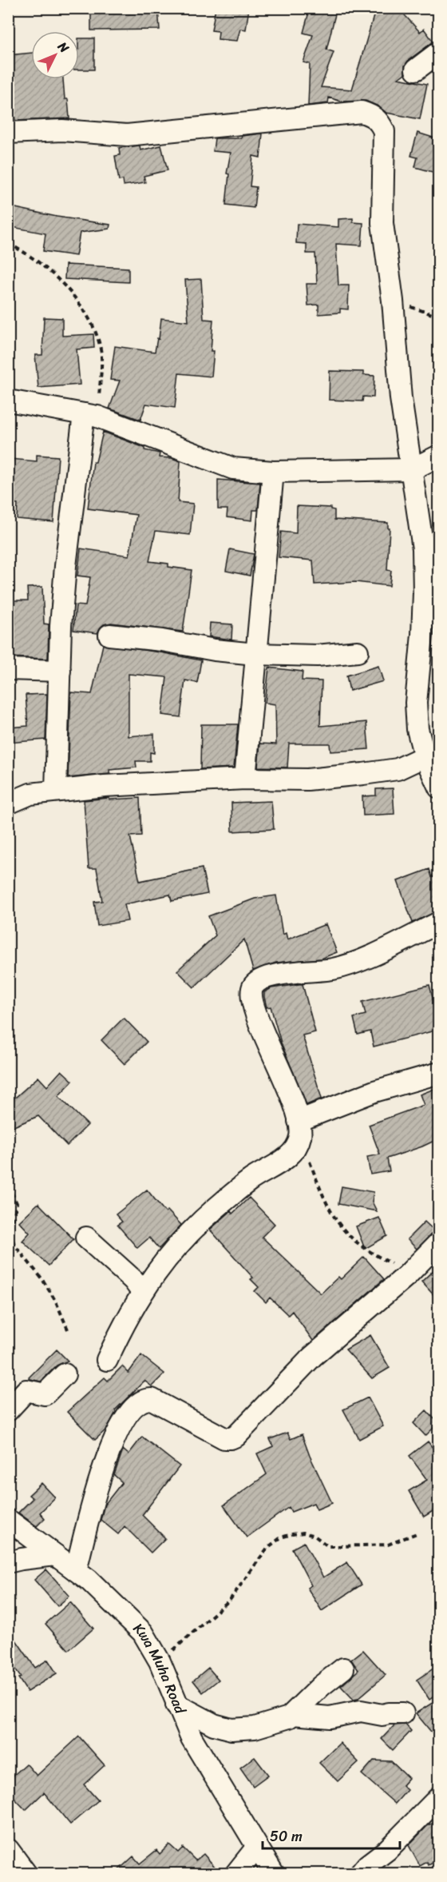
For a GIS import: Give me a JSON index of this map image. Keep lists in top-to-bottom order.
{
  "streets": {
    "street": ["Kwa Muha Road"]
  },
  "scale_bar": "50 m",
  "north": "top right"
}
